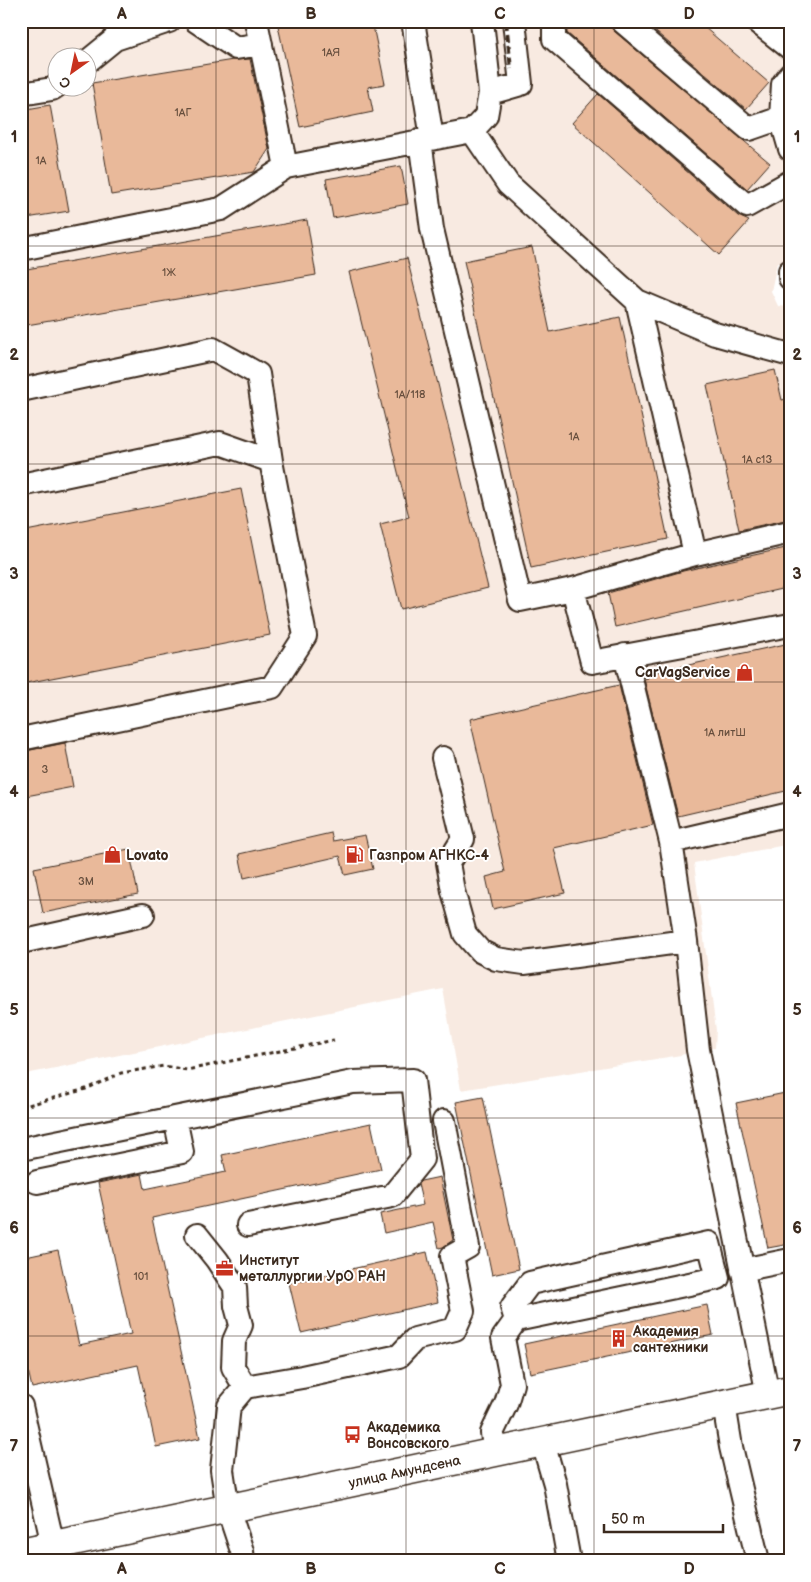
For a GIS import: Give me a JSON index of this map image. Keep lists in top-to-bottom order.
{
  "streets": {
    "main road": ["улица Амундсена"]
  },
  "places": {
    "shop": ["CarVagService", "Lovato"],
    "fuel station": ["Газпром АГНКС-4"],
    "office": ["Институт металлургии УрО РАН"],
    "building": ["Академия сантехники"],
    "bus stop": ["Академика Вонсовского"]
  },
  "house_numbers": [
    "1АЯ",
    "1АГ",
    "1А",
    "1Ж",
    "1А/118",
    "1А",
    "1А с13",
    "1А литШ",
    "3",
    "3М",
    "101"
  ],
  "scale_bar": "50 m",
  "north": "bottom left",
  "grid": {
    "columns": [
      "A",
      "B",
      "C",
      "D"
    ],
    "rows": [
      "1",
      "2",
      "3",
      "4",
      "5",
      "6",
      "7"
    ]
  }
}
